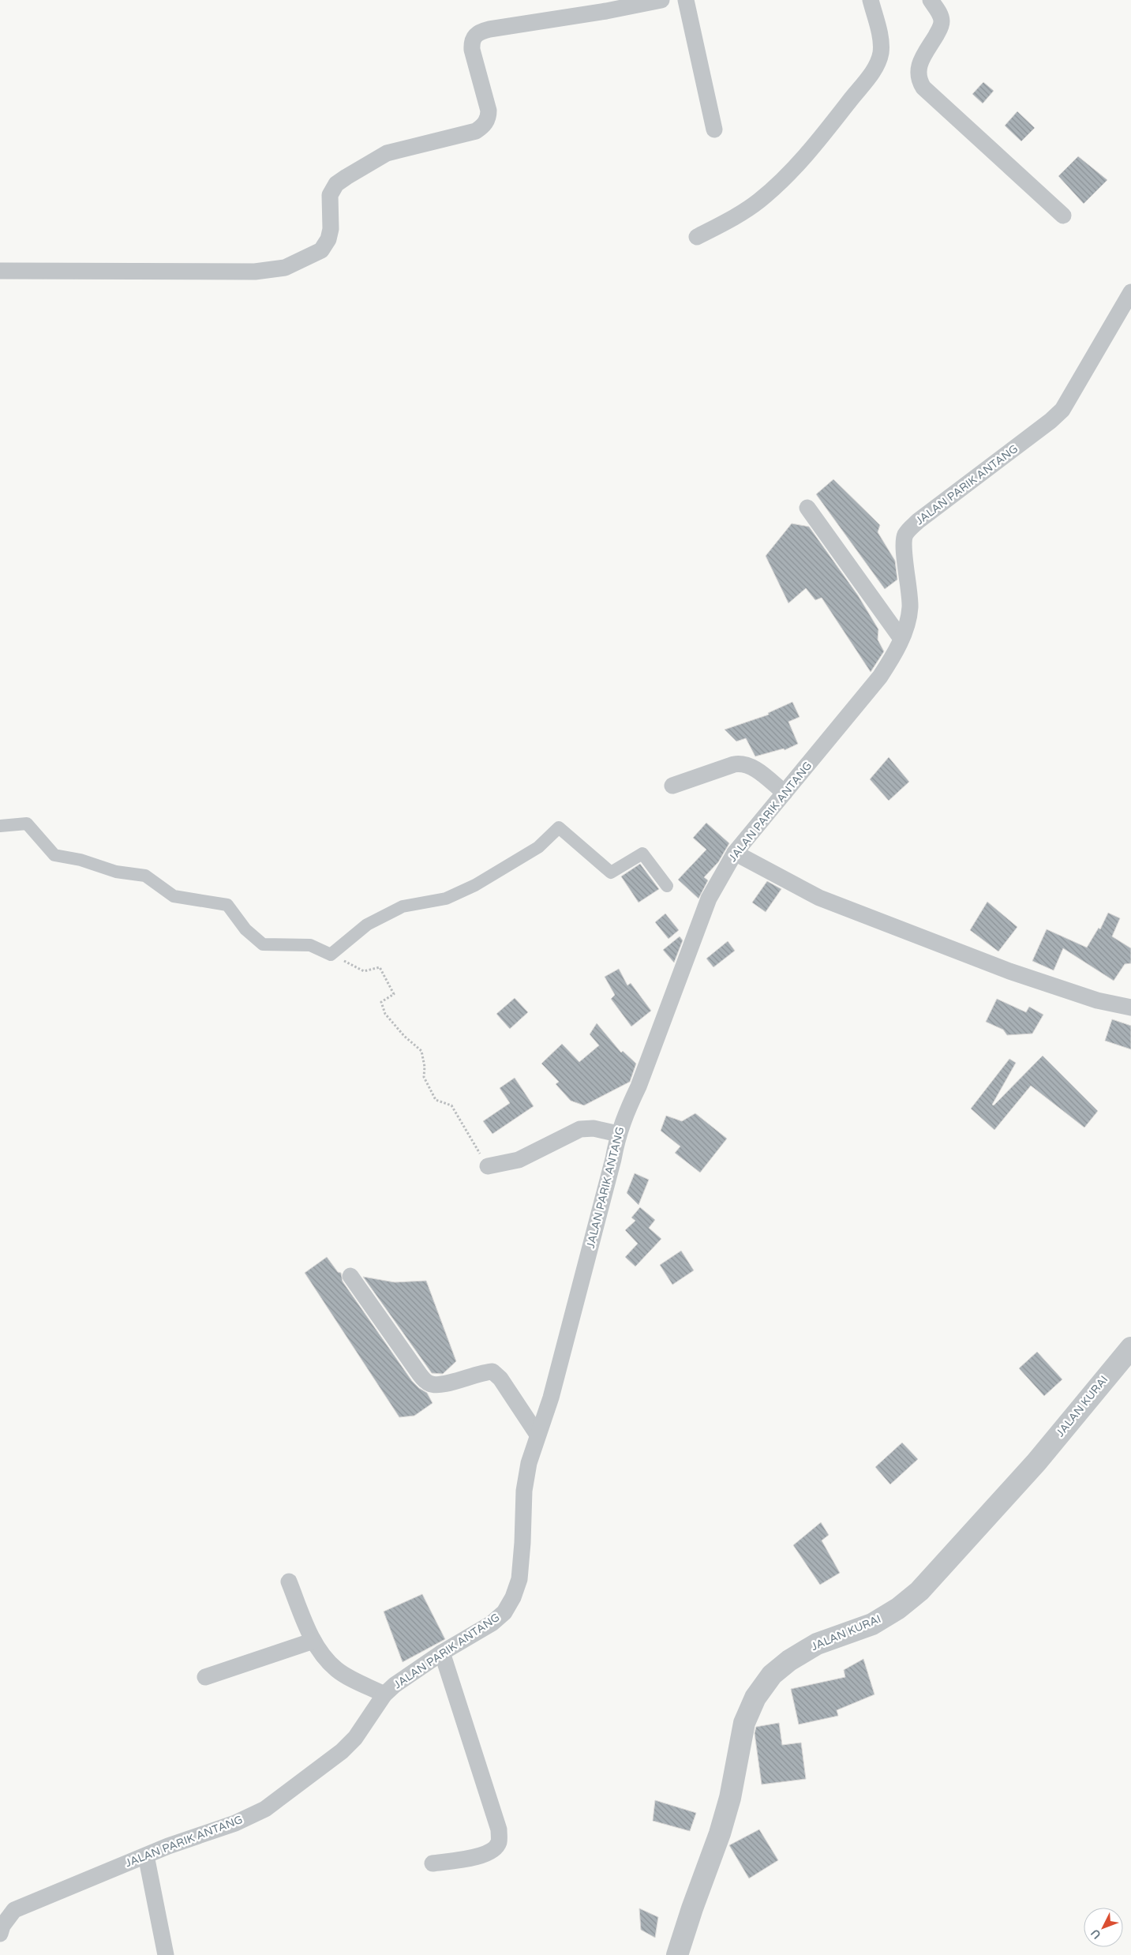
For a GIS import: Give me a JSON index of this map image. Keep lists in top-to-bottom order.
{
  "streets": {
    "street": ["JALAN PARIK ANTANG", "JALAN KURAI"]
  },
  "north": "bottom left"
}
